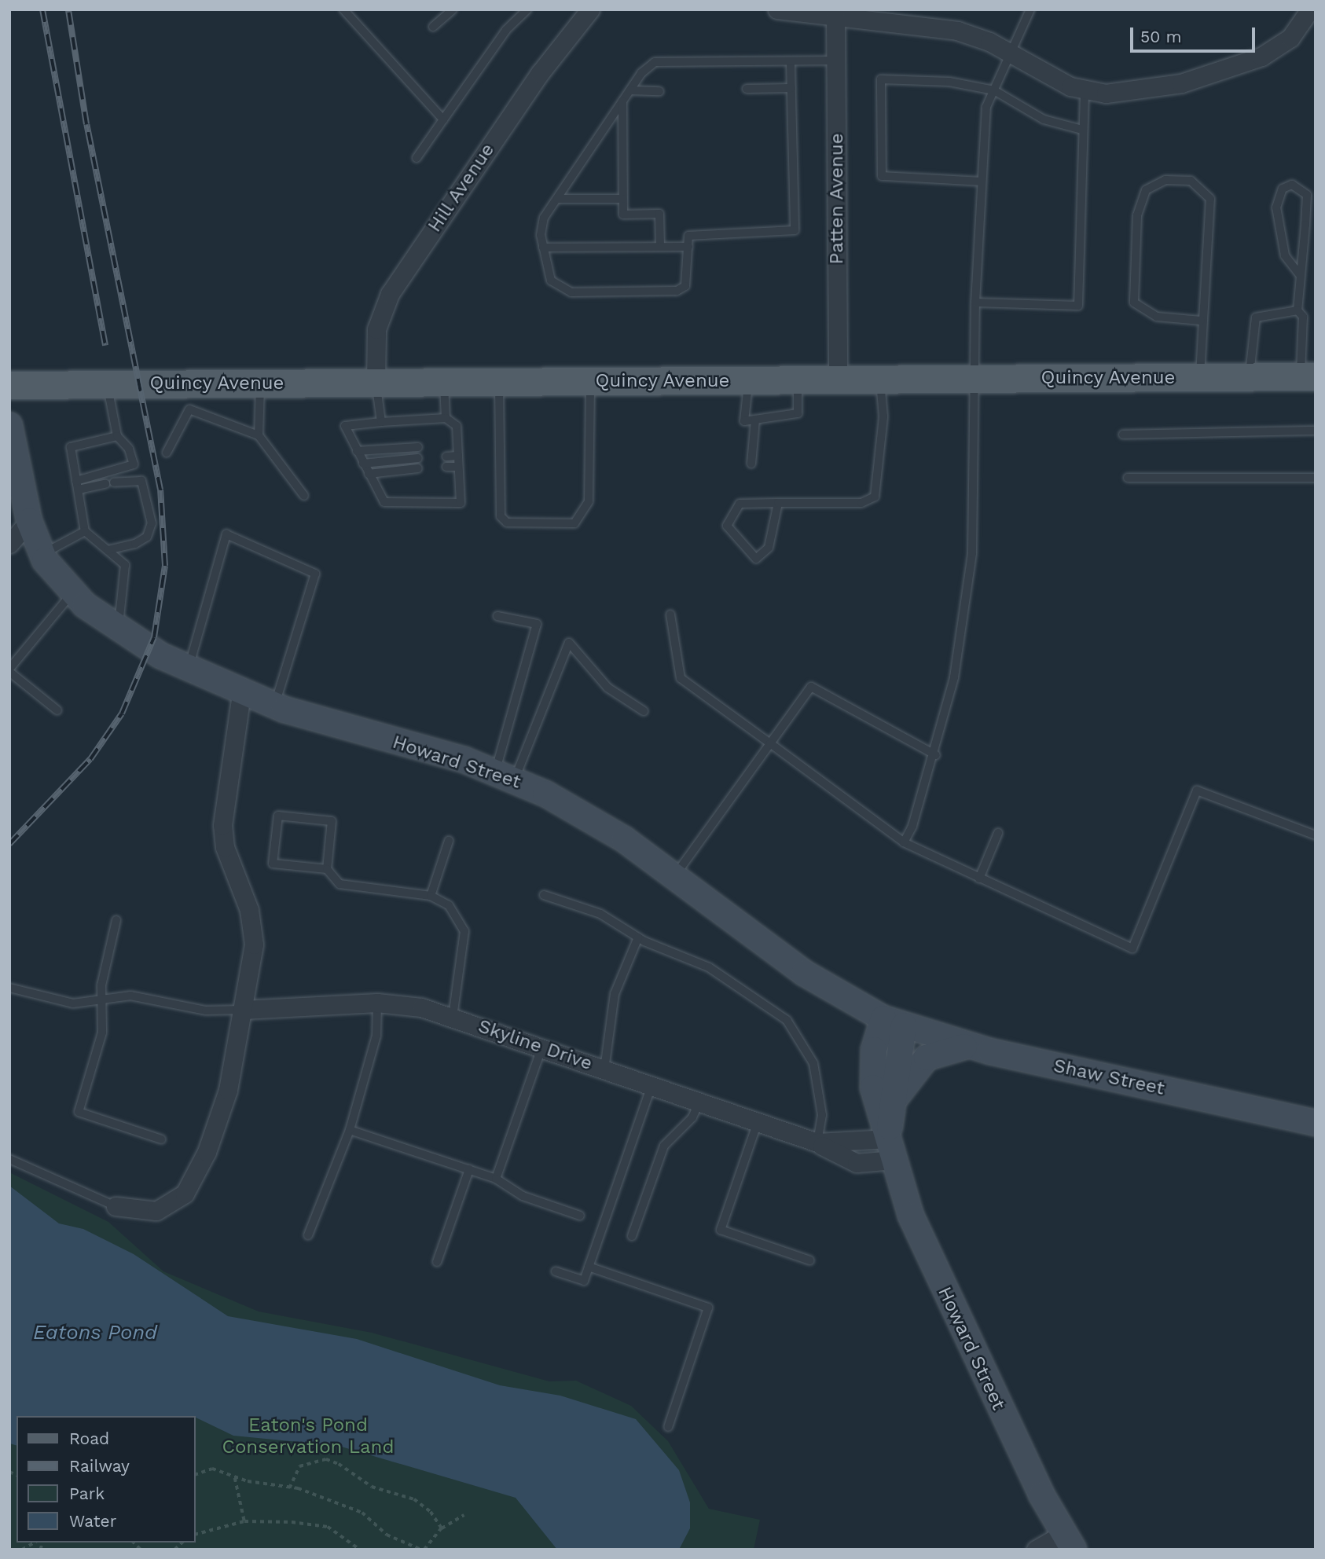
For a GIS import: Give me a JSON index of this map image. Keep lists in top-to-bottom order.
{
  "streets": {
    "main road": ["Quincy Avenue"],
    "street": [
      "Hill Avenue",
      "Patten Avenue",
      "Howard Street",
      "Skyline Drive",
      "Shaw Street"
    ]
  },
  "crossings": [
    ["Hill Avenue", "Quincy Avenue"],
    ["Patten Avenue", "Quincy Avenue"],
    ["Howard Street", "Skyline Drive"],
    ["Howard Street", "Shaw Street"]
  ],
  "water": ["Eatons Pond"],
  "parks": ["Eaton's Pond Conservation Land"],
  "legend": [
    "Road",
    "Railway",
    "Park",
    "Water"
  ],
  "scale_bar": "50 m"
}
